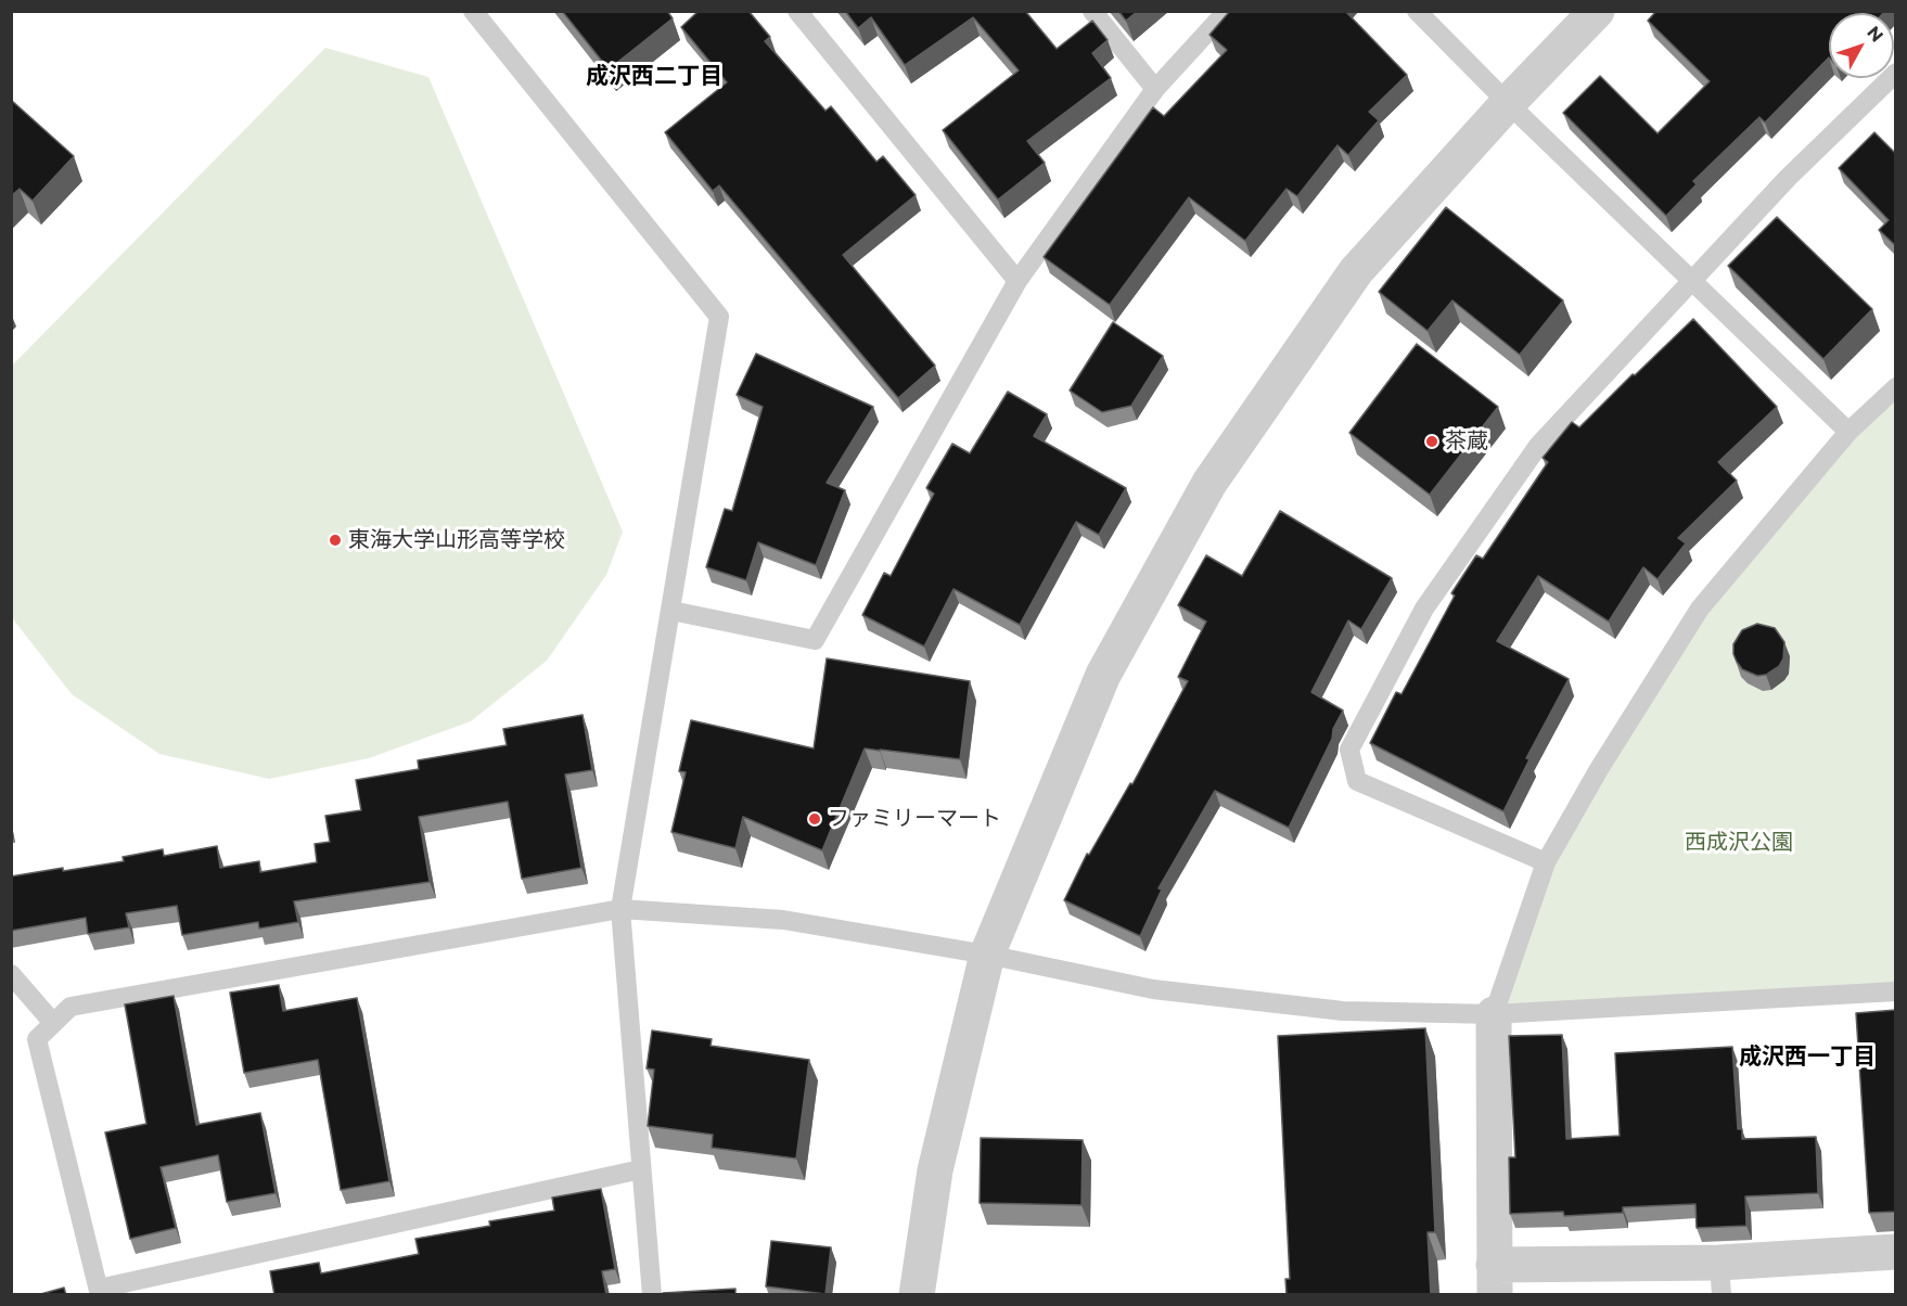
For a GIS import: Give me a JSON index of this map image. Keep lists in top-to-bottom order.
{
  "districts": ["成沢西二丁目", "成沢西一丁目"],
  "parks": ["西成沢公園"],
  "places": ["茶蔵", "東海大学山形高等学校", "ファミリーマート"],
  "north": "top right"
}
